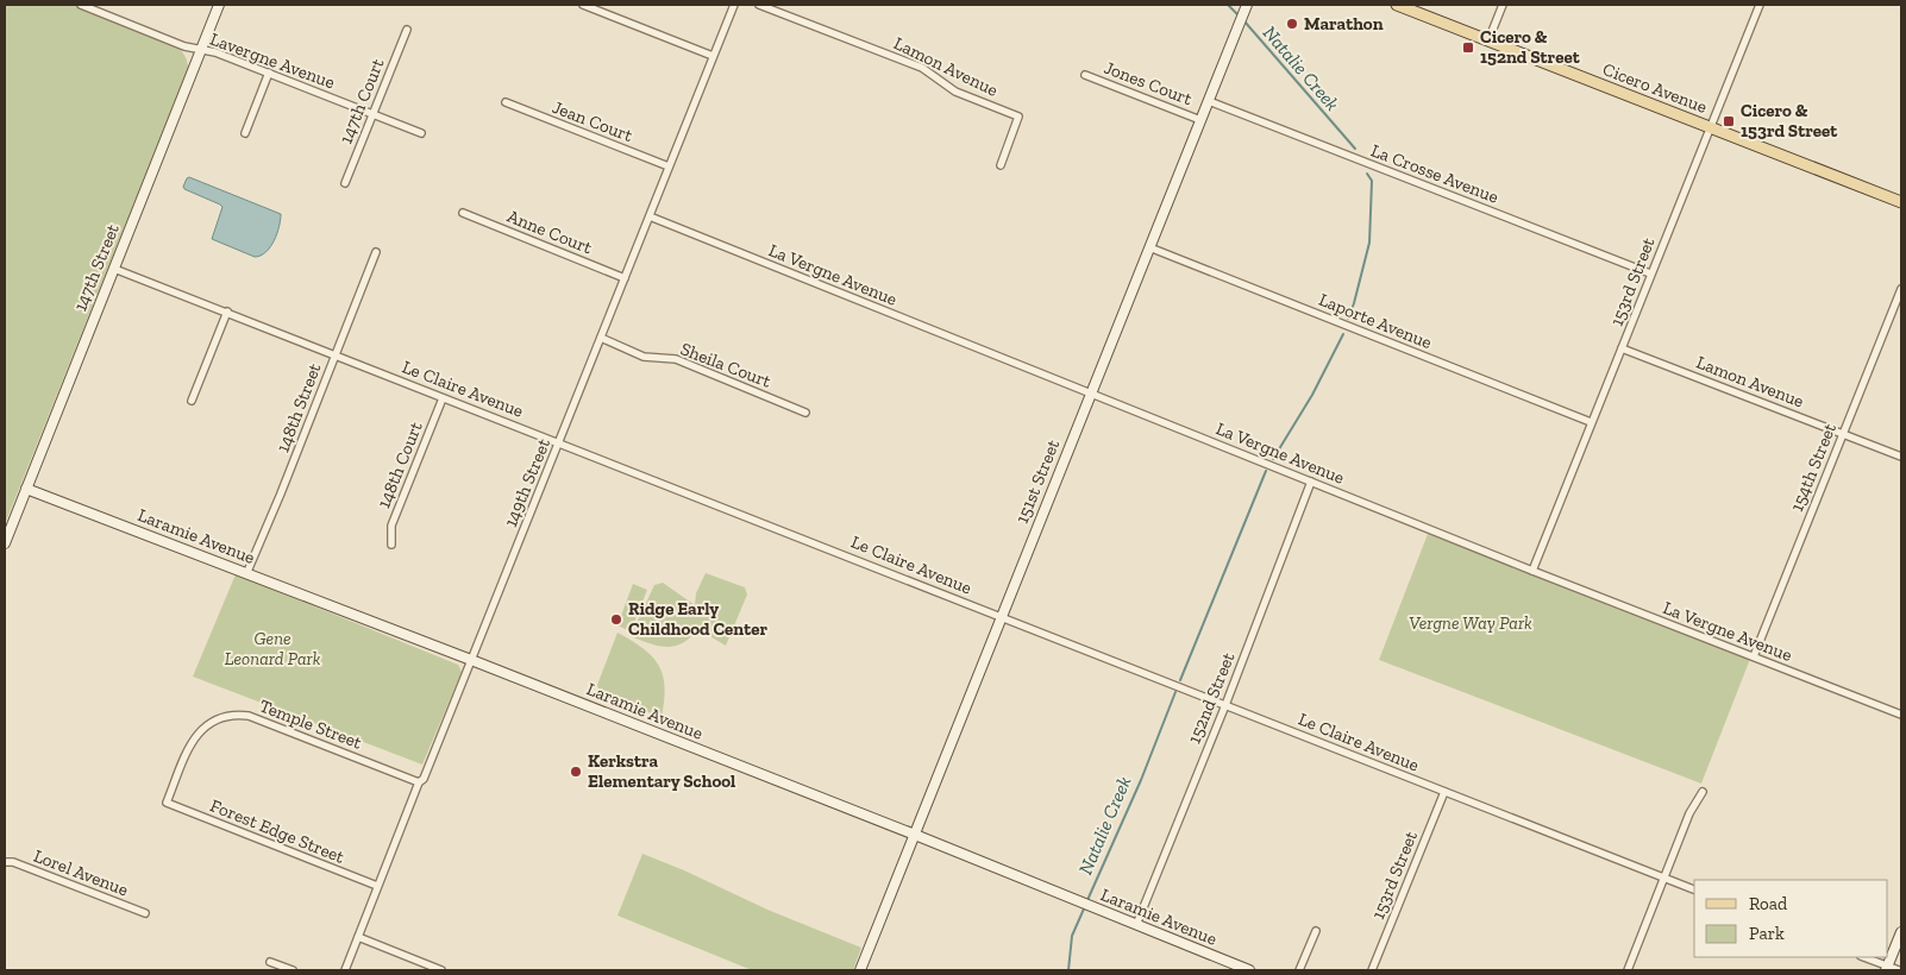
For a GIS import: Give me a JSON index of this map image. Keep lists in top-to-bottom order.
{
  "streets": {
    "main road": ["Cicero Avenue"],
    "street": [
      "Lavergne Avenue",
      "Lamon Avenue",
      "Jones Court",
      "147th Court",
      "Jean Court",
      "La Crosse Avenue",
      "Anne Court",
      "147th Street",
      "La Vergne Avenue",
      "153rd Street",
      "Laporte Avenue",
      "Sheila Court",
      "Le Claire Avenue",
      "148th Street",
      "148th Court",
      "154th Street",
      "151st Street",
      "149th Street",
      "Laramie Avenue",
      "152nd Street",
      "Temple Street",
      "Forest Edge Street",
      "Lorel Avenue"
    ]
  },
  "crossings": [
    ["Lavergne Avenue", "147th Court"],
    ["Lavergne Avenue", "147th Street"],
    ["Lamon Avenue", "153rd Street"],
    ["Lamon Avenue", "154th Street"],
    ["Jones Court", "151st Street"],
    ["Cicero Avenue", "153rd Street"],
    ["Jean Court", "149th Street"],
    ["La Crosse Avenue", "153rd Street"],
    ["La Crosse Avenue", "151st Street"],
    ["Anne Court", "149th Street"],
    ["147th Street", "Le Claire Avenue"],
    ["147th Street", "Laramie Avenue"],
    ["La Vergne Avenue", "153rd Street"],
    ["La Vergne Avenue", "154th Street"],
    ["La Vergne Avenue", "151st Street"],
    ["La Vergne Avenue", "149th Street"],
    ["La Vergne Avenue", "152nd Street"],
    ["153rd Street", "Laporte Avenue"],
    ["153rd Street", "Le Claire Avenue"],
    ["Laporte Avenue", "151st Street"],
    ["Sheila Court", "149th Street"],
    ["Le Claire Avenue", "148th Street"],
    ["Le Claire Avenue", "148th Court"],
    ["Le Claire Avenue", "151st Street"],
    ["Le Claire Avenue", "149th Street"],
    ["Le Claire Avenue", "152nd Street"],
    ["148th Street", "Laramie Avenue"],
    ["151st Street", "Laramie Avenue"],
    ["149th Street", "Laramie Avenue"],
    ["149th Street", "Temple Street"],
    ["149th Street", "Forest Edge Street"],
    ["Laramie Avenue", "152nd Street"],
    ["Temple Street", "Forest Edge Street"]
  ],
  "water": ["Natalie Creek"],
  "parks": ["Vergne Way Park", "Gene Leonard Park"],
  "places": {
    "other": ["Marathon", "Ridge Early Childhood Center", "Kerkstra Elementary School"],
    "transit": ["Cicero & 152nd Street", "Cicero & 153rd Street"]
  },
  "legend": ["Road", "Park"]
}
